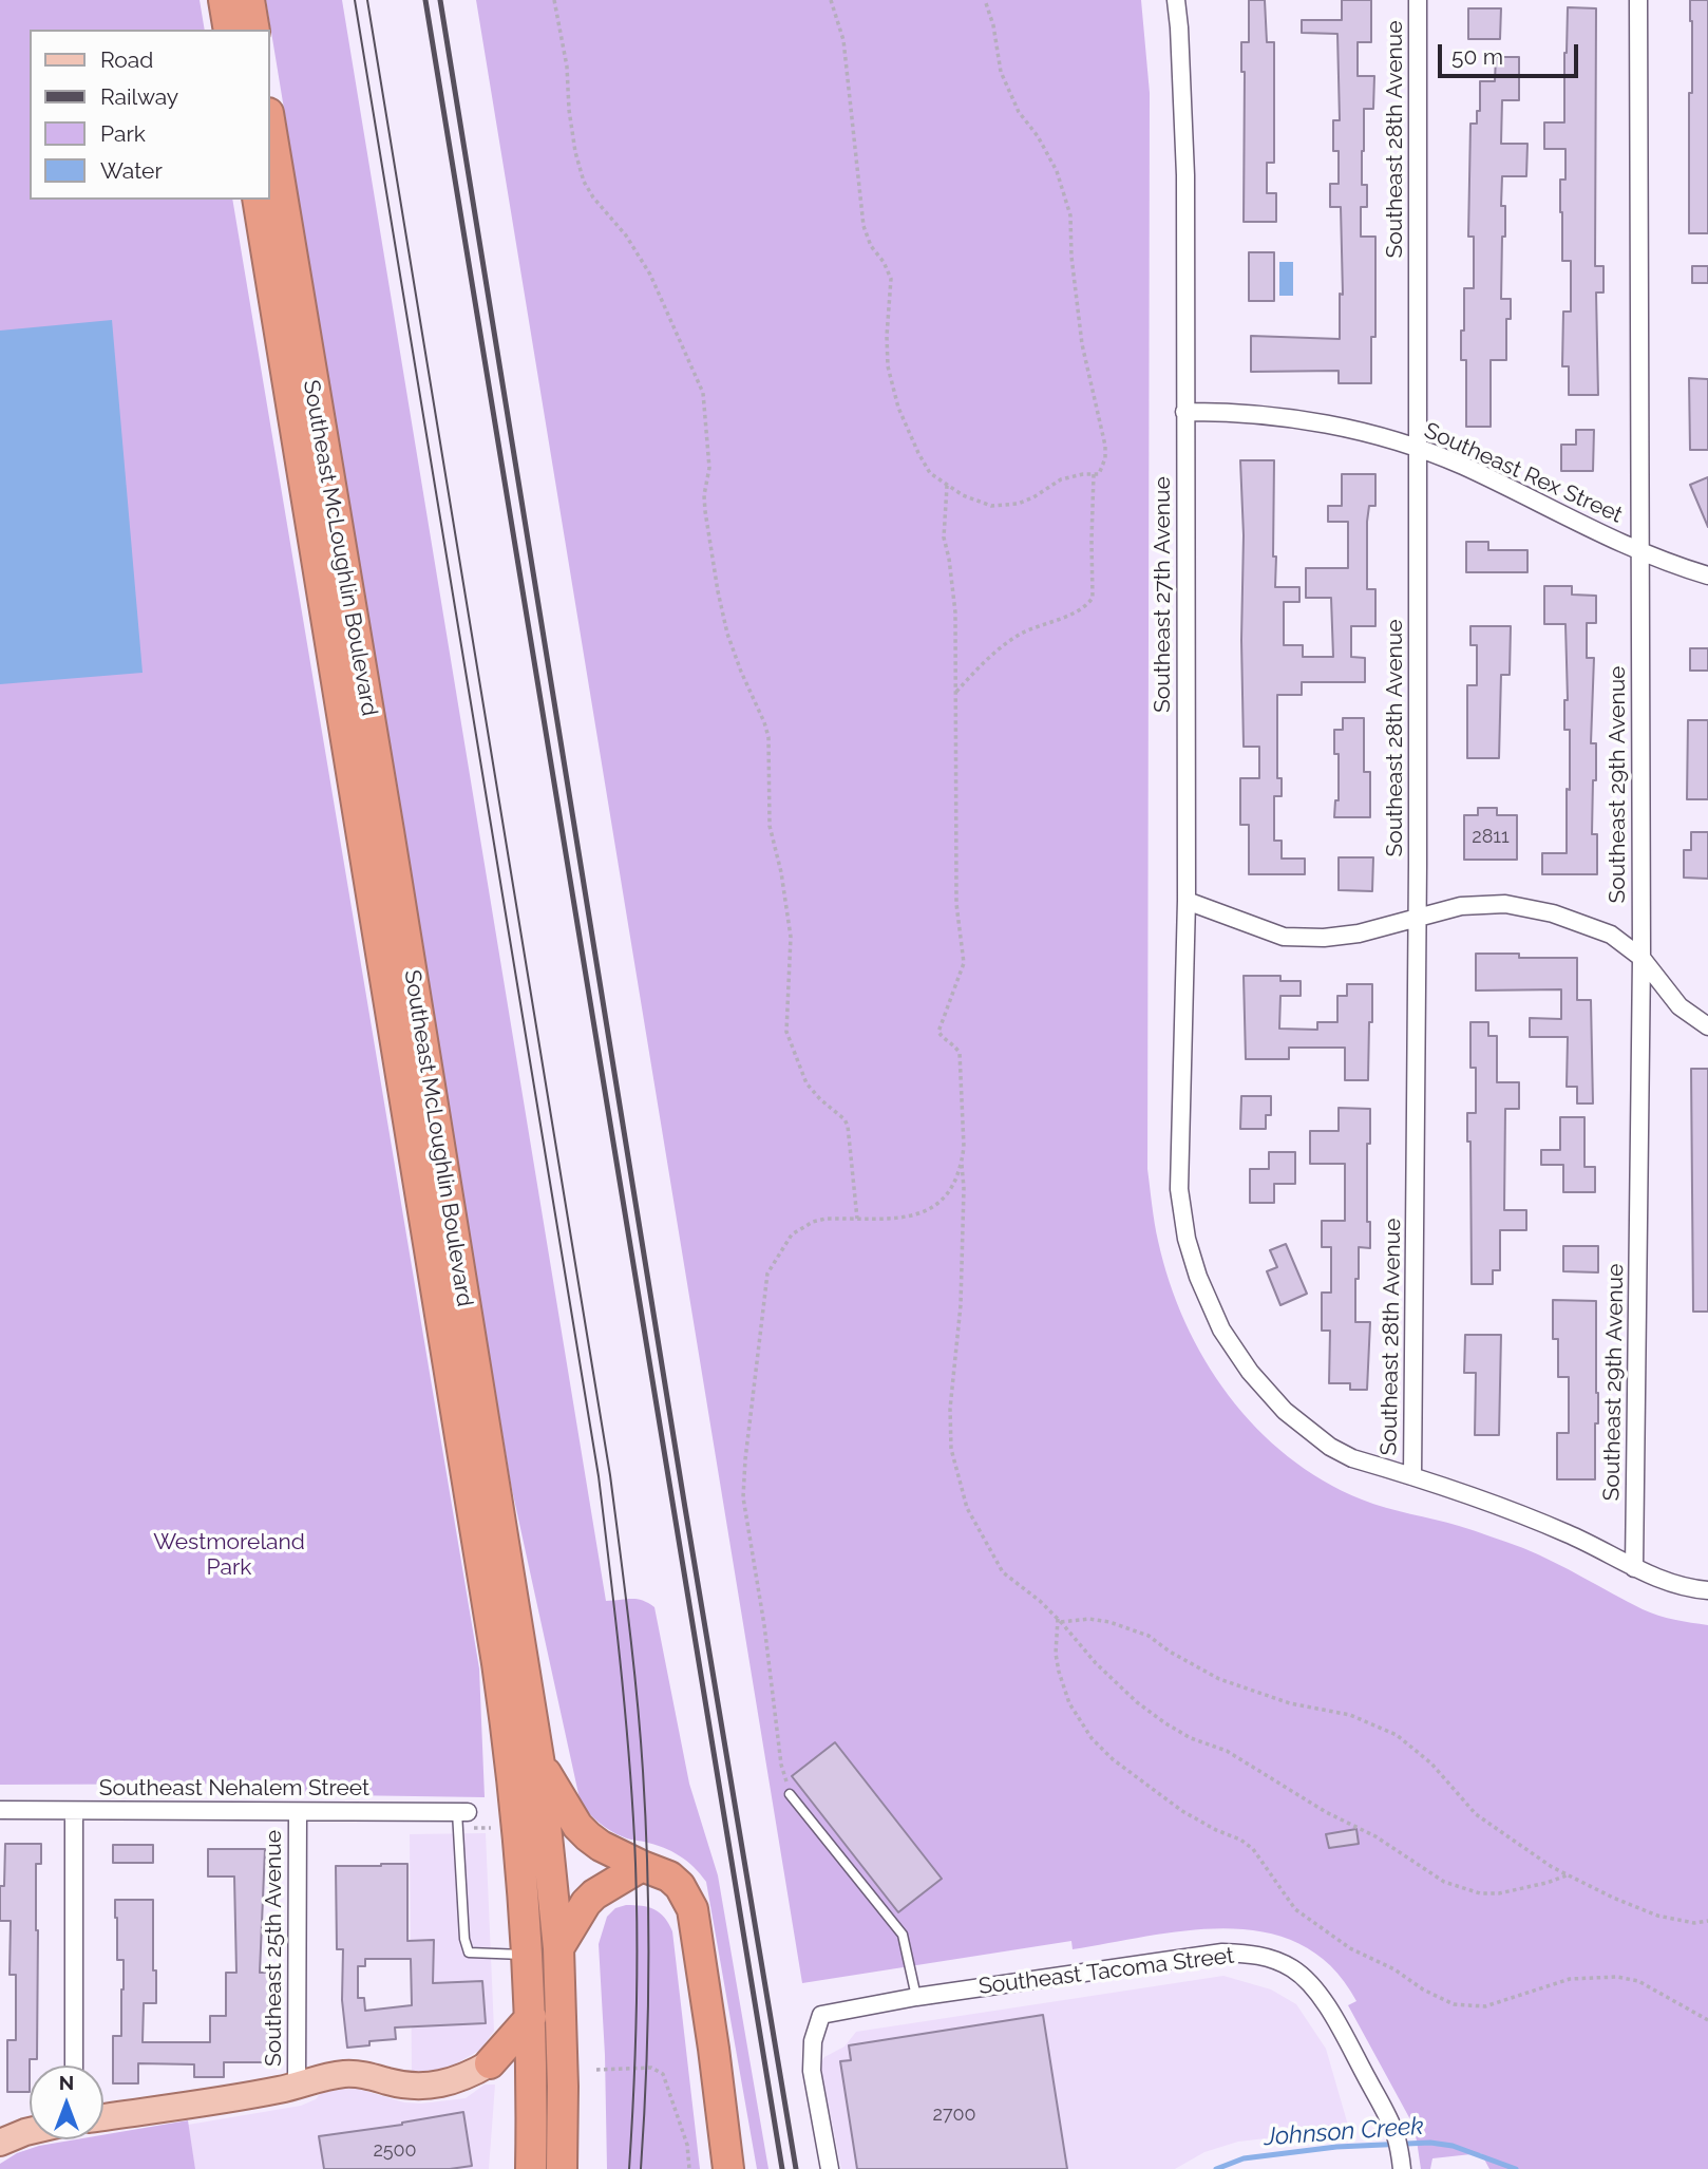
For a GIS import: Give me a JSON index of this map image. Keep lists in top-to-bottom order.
{
  "streets": {
    "highway": ["Southeast McLoughlin Boulevard"],
    "street": [
      "Southeast 28th Avenue",
      "Southeast Rex Street",
      "Southeast 27th Avenue",
      "Southeast 29th Avenue",
      "Southeast Nehalem Street",
      "Southeast 25th Avenue",
      "Southeast Tacoma Street"
    ]
  },
  "crossings": [
    ["Southeast 28th Avenue", "Southeast Rex Street"],
    ["Southeast 28th Avenue", "Southeast 27th Avenue"],
    ["Southeast Rex Street", "Southeast 27th Avenue"],
    ["Southeast Rex Street", "Southeast 29th Avenue"],
    ["Southeast 27th Avenue", "Southeast 29th Avenue"],
    ["Southeast Nehalem Street", "Southeast 25th Avenue"]
  ],
  "water": ["Johnson Creek"],
  "parks": ["Westmoreland Park"],
  "house_numbers": ["2811", "2700", "2500"],
  "legend": [
    "Road",
    "Railway",
    "Park",
    "Water"
  ],
  "scale_bar": "50 m",
  "north": "top"
}
